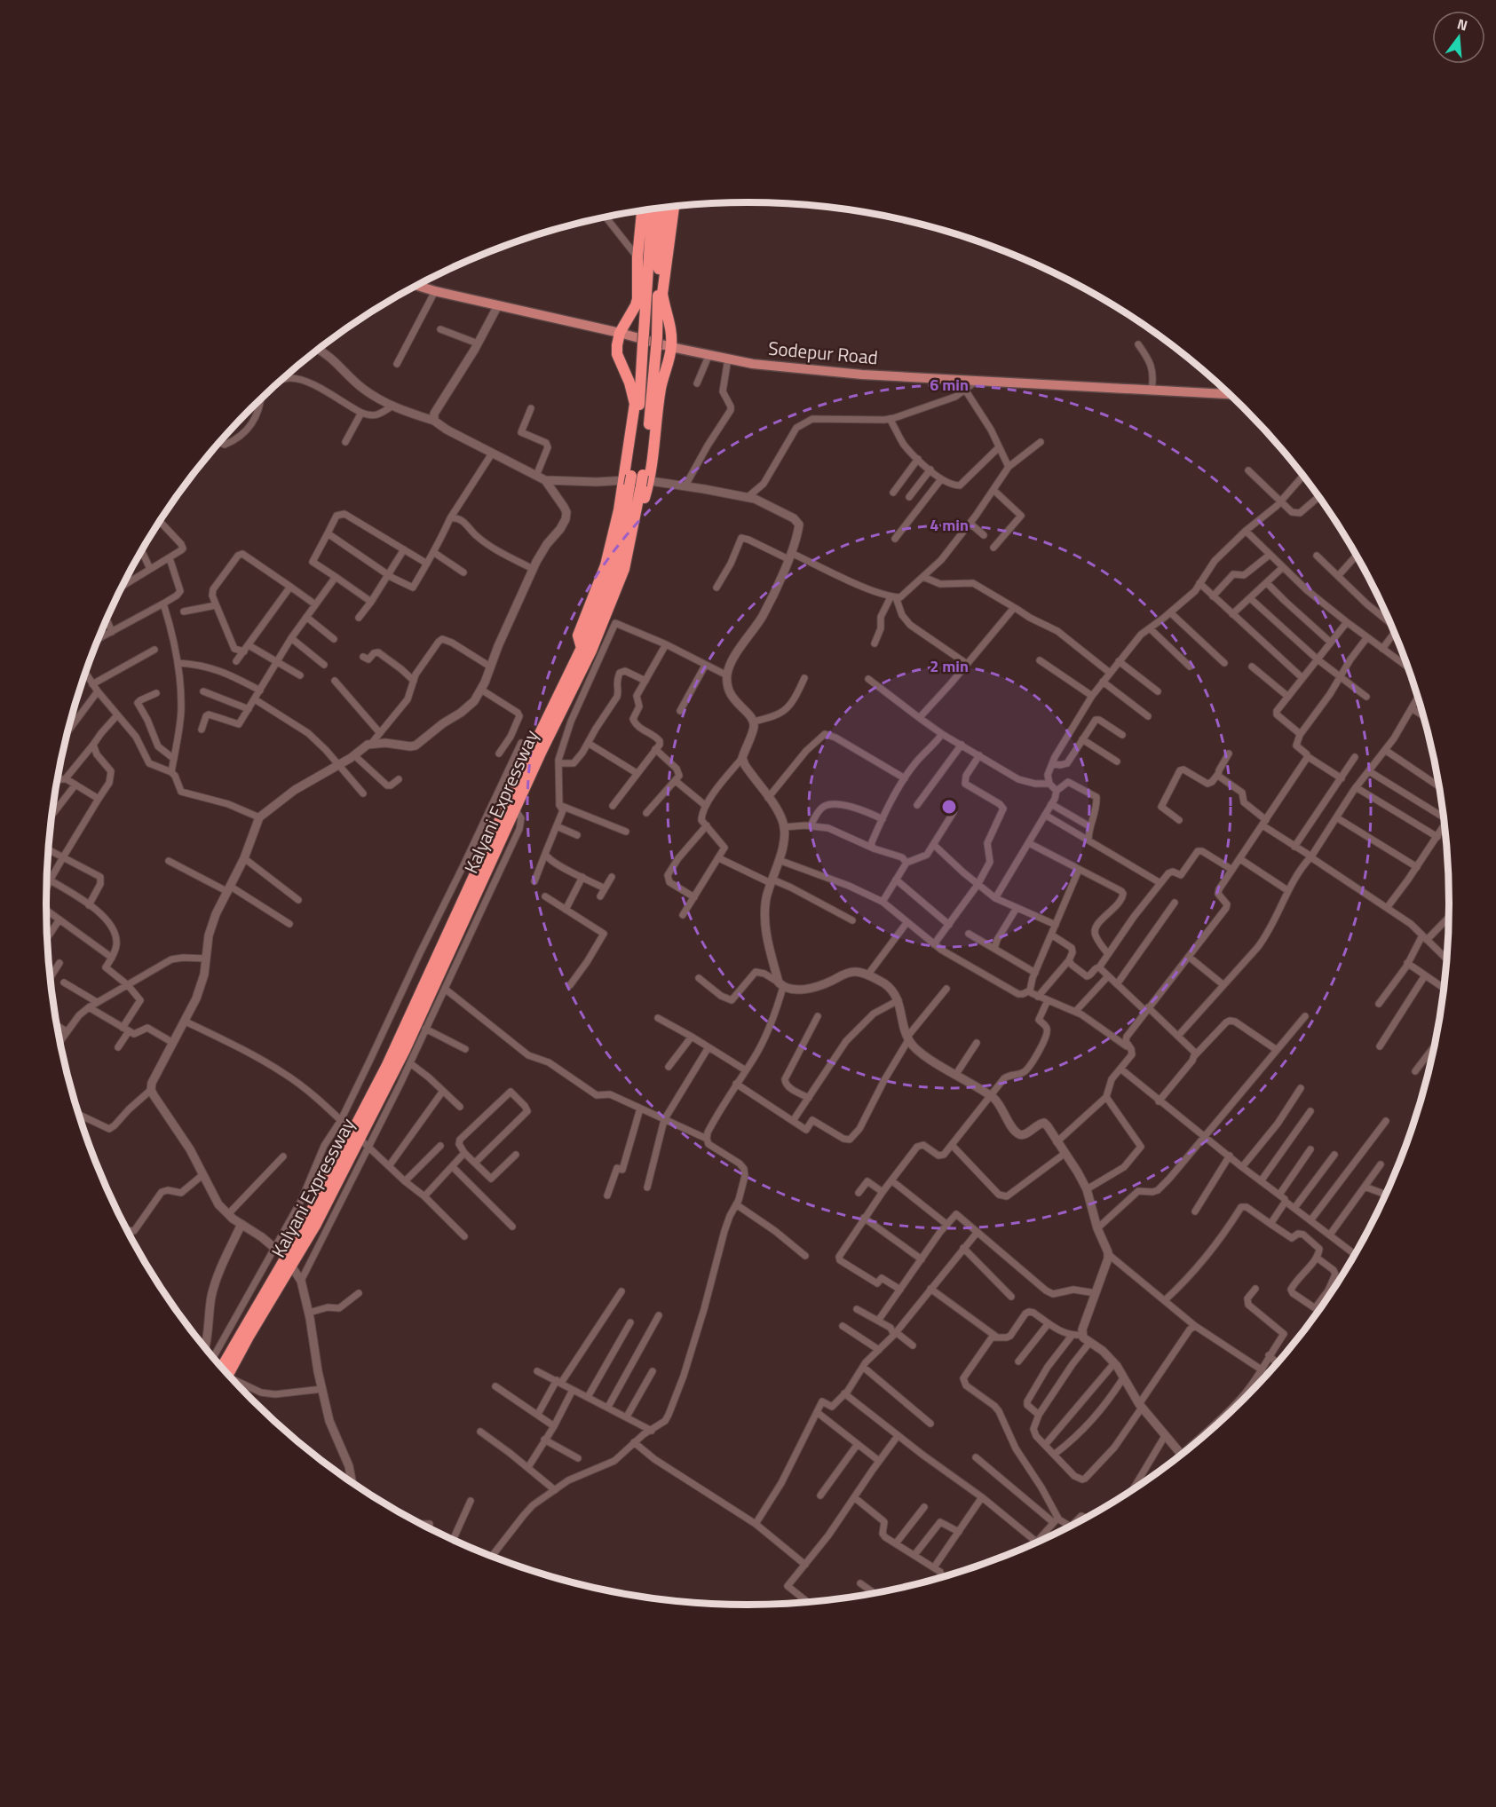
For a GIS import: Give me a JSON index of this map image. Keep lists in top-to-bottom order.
{
  "streets": {
    "highway": ["Kalyani Expressway"],
    "main road": ["Sodepur Road"]
  },
  "north": "top",
  "rings": ["6 min", "4 min", "2 min"]
}
